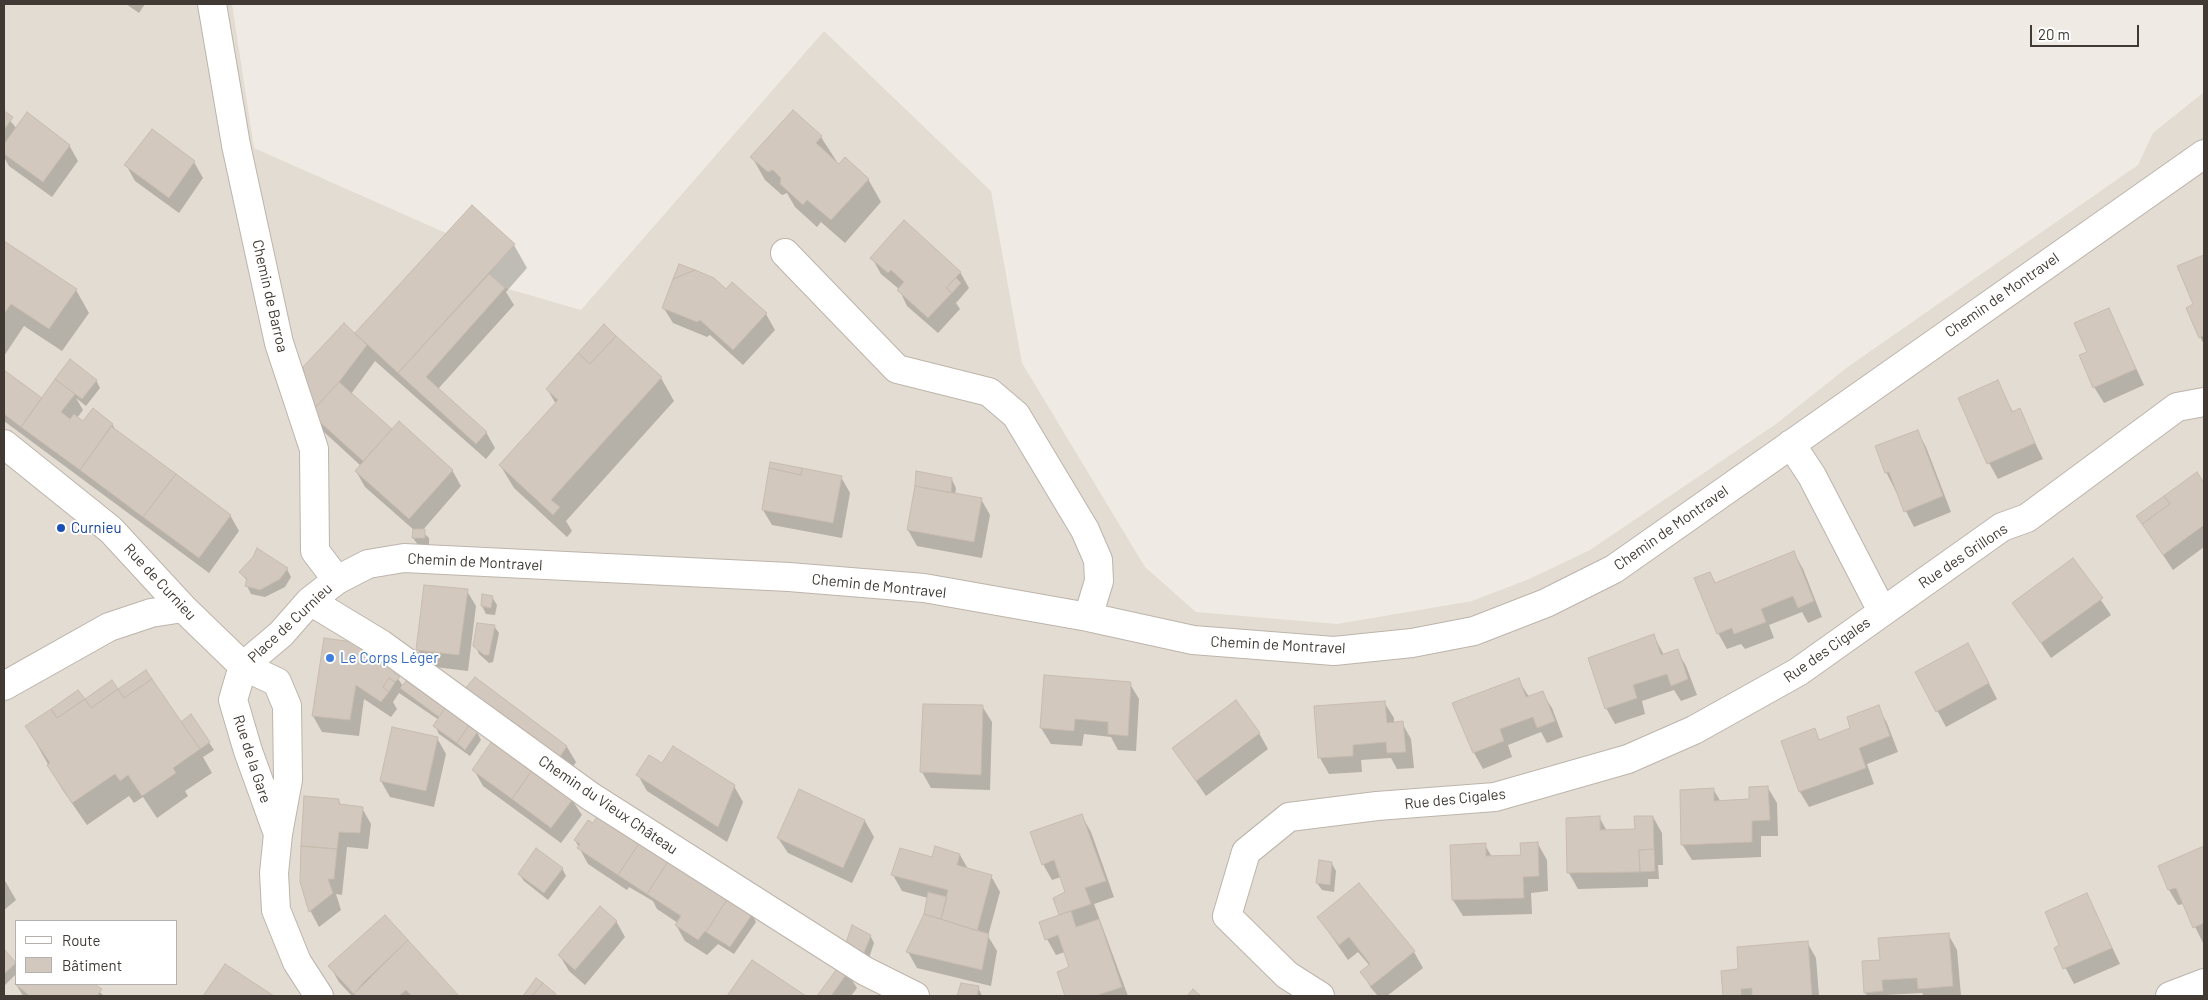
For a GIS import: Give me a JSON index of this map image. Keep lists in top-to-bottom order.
{
  "streets": {
    "street": [
      "Chemin de Montravel",
      "Chemin de Barroa",
      "Rue des Grillons",
      "Rue de Curnieu",
      "Place de Curnieu",
      "Rue des Cigales",
      "Rue de la Gare",
      "Chemin du Vieux Château"
    ]
  },
  "crossings": [
    ["Chemin de Montravel", "Chemin de Barroa"],
    ["Chemin de Montravel", "Place de Curnieu"],
    ["Chemin de Barroa", "Place de Curnieu"],
    ["Rue des Grillons", "Rue des Cigales"],
    ["Rue de Curnieu", "Place de Curnieu"],
    ["Rue de Curnieu", "Rue de la Gare"],
    ["Place de Curnieu", "Rue de la Gare"],
    ["Place de Curnieu", "Chemin du Vieux Château"]
  ],
  "places": ["Curnieu", "Le Corps Léger"],
  "legend": ["Route", "Bâtiment"],
  "scale_bar": "20 m"
}
